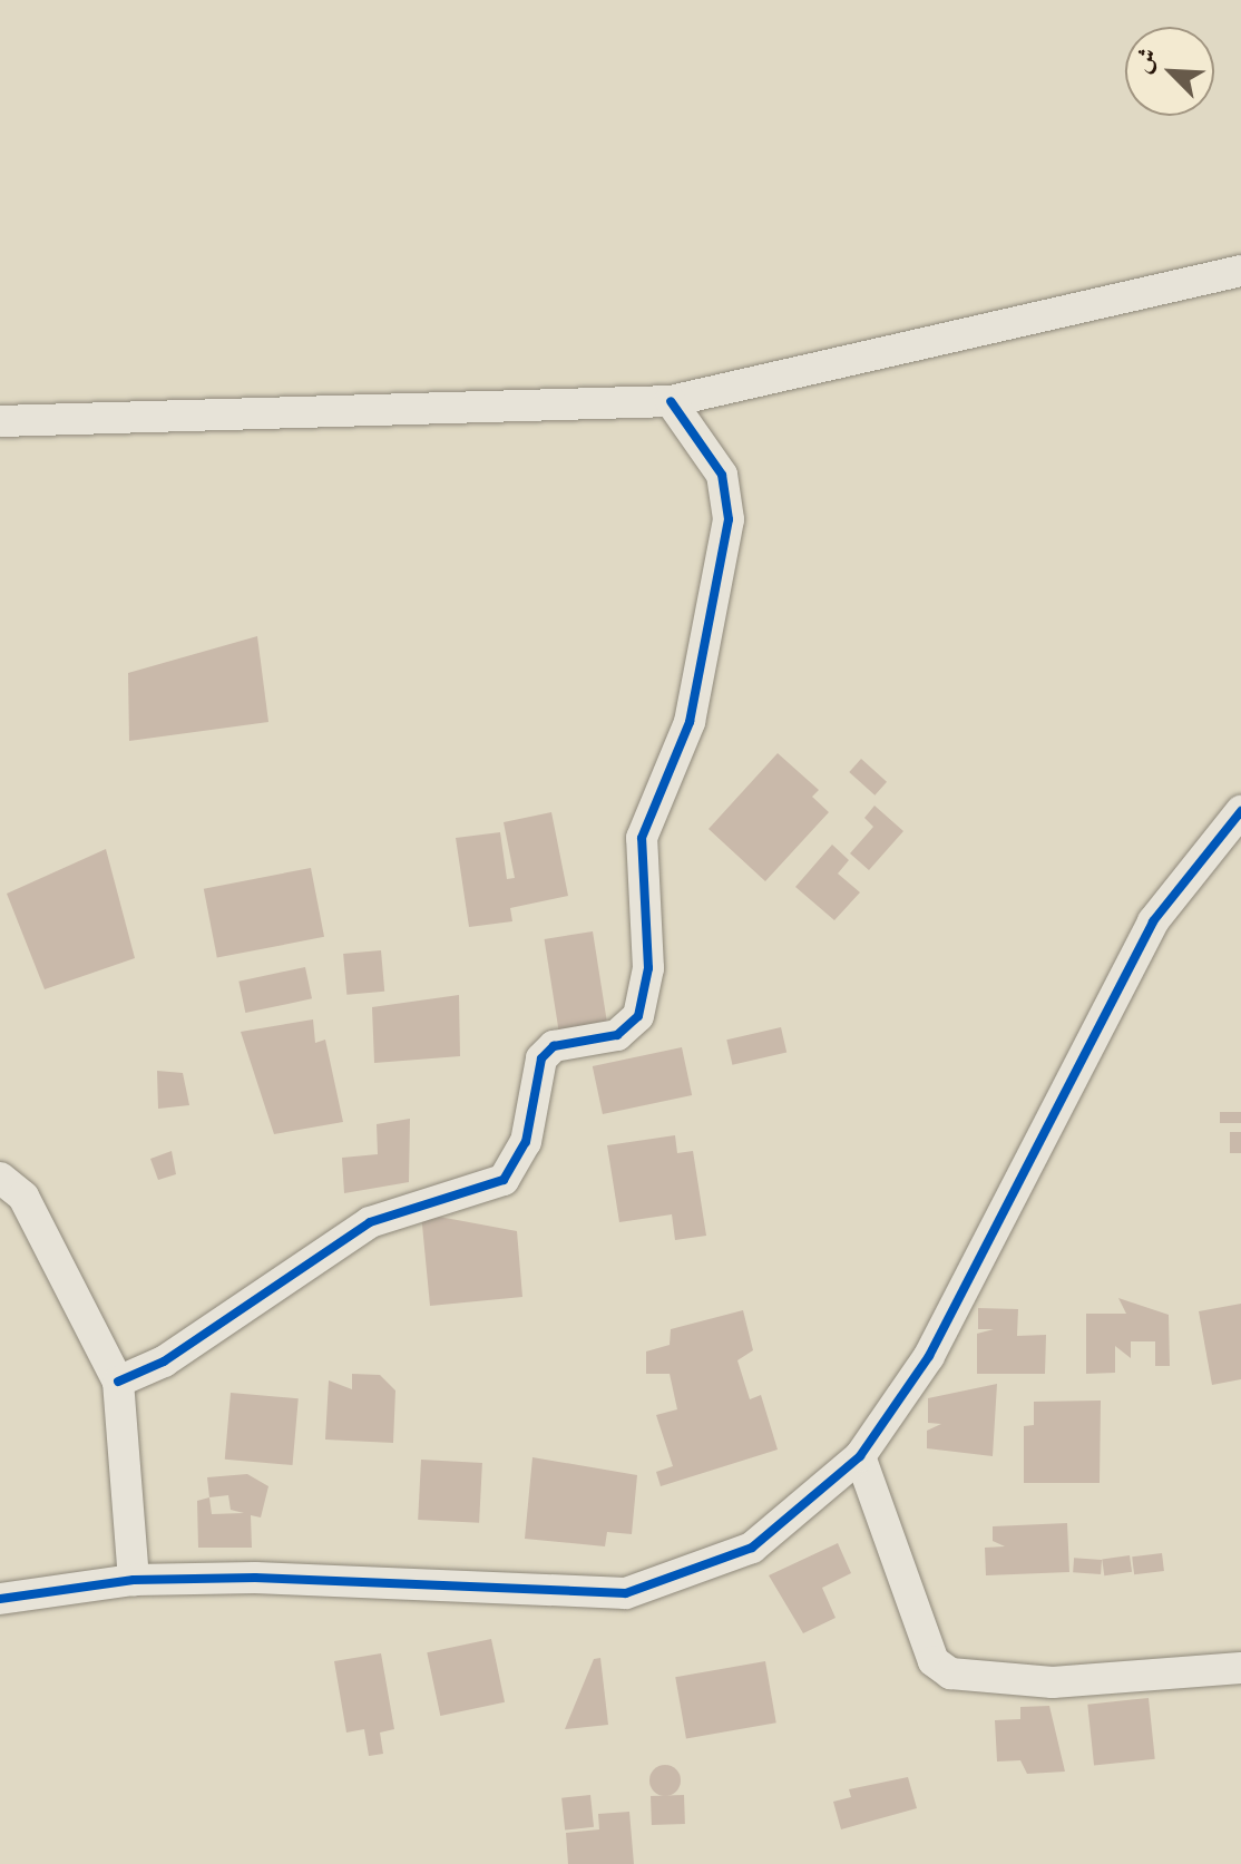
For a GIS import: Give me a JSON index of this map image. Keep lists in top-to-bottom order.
{
  "north": "top left"
}
